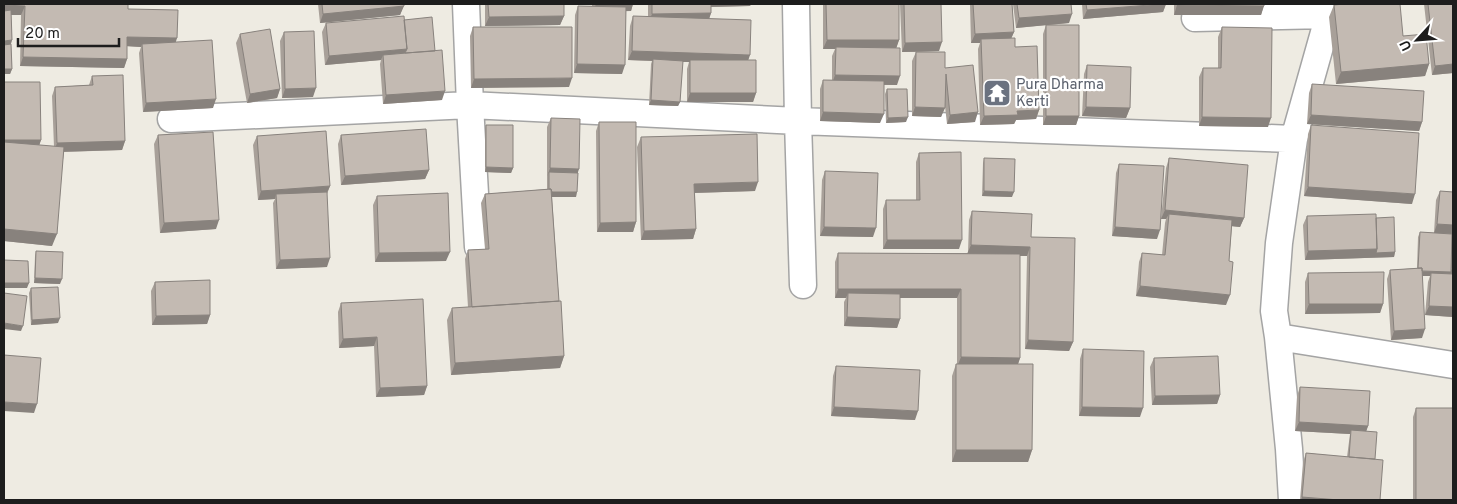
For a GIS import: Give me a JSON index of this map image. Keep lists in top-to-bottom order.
{
  "places": {
    "temple": ["Pura Dharma Kerti"]
  },
  "scale_bar": "20 m",
  "north": "bottom left"
}
